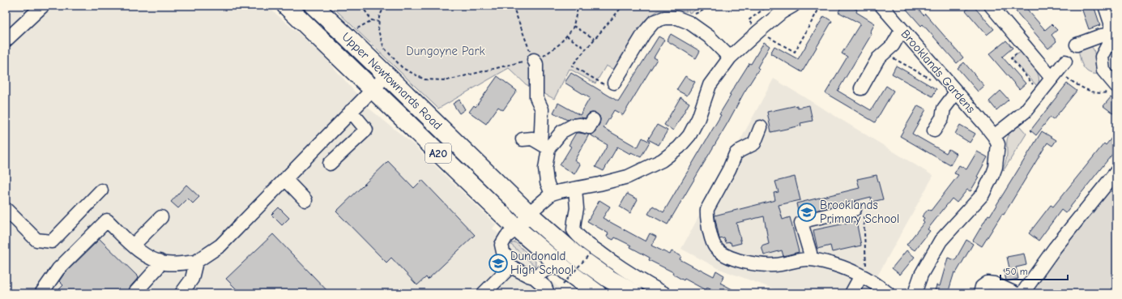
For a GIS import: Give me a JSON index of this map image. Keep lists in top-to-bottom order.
{
  "streets": {
    "highway": ["Upper Newtownards Road", "A20"],
    "street": ["Brooklands Gardens"]
  },
  "parks": ["Dungoyne Park"],
  "places": {
    "school or university": ["Brooklands Primary School", "Dundonald High School"]
  },
  "scale_bar": "50 m"
}
